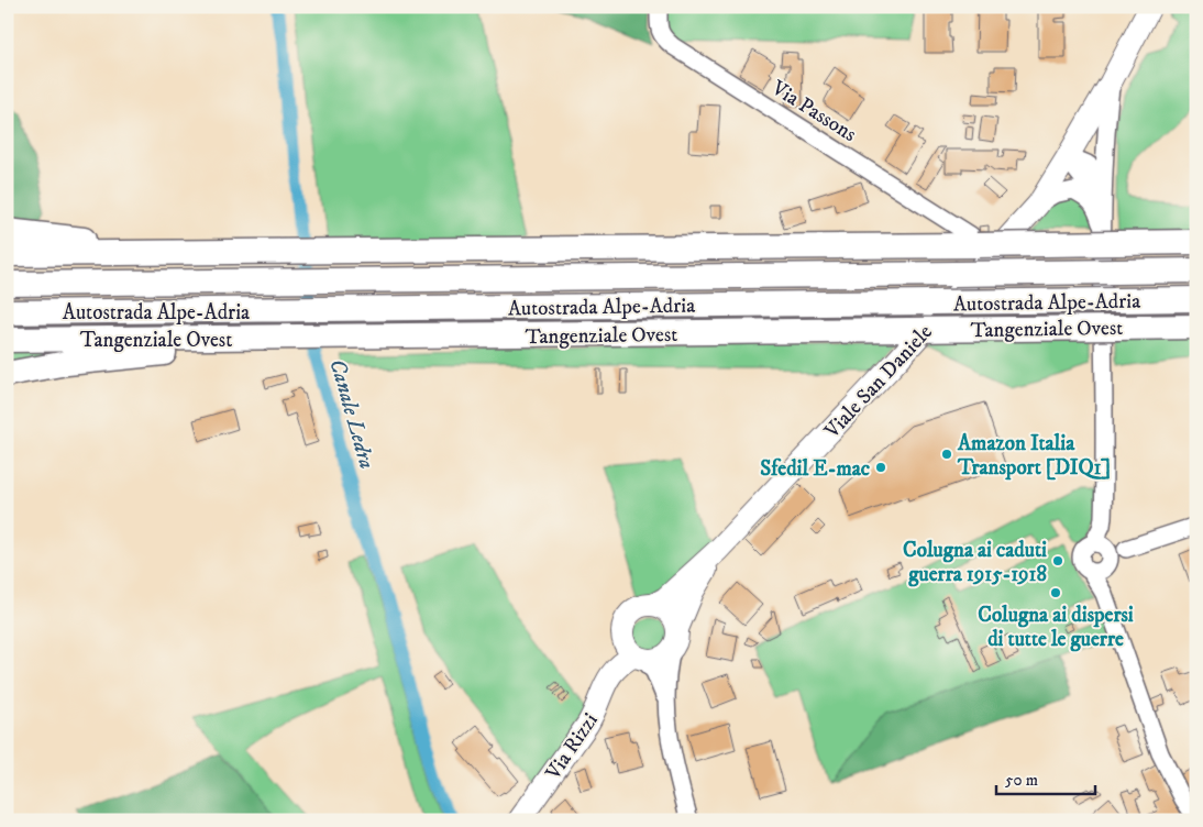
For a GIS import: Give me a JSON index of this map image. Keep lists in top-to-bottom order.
{
  "streets": {
    "highway": ["Autostrada Alpe-Adria", "Tangenziale Ovest"],
    "main road": ["Viale San Daniele", "Via Rizzi"],
    "street": ["Via Passons"]
  },
  "crossings": [
    ["Viale San Daniele", "Via Rizzi"]
  ],
  "water": ["Canale Ledra"],
  "places": [
    "Amazon Italia Transport [DIQ1]",
    "Sfedil E-mac",
    "Colugna ai caduti guerra 1915-1918",
    "Colugna ai dispersi di tutte le guerre"
  ],
  "scale_bar": "50 m"
}
